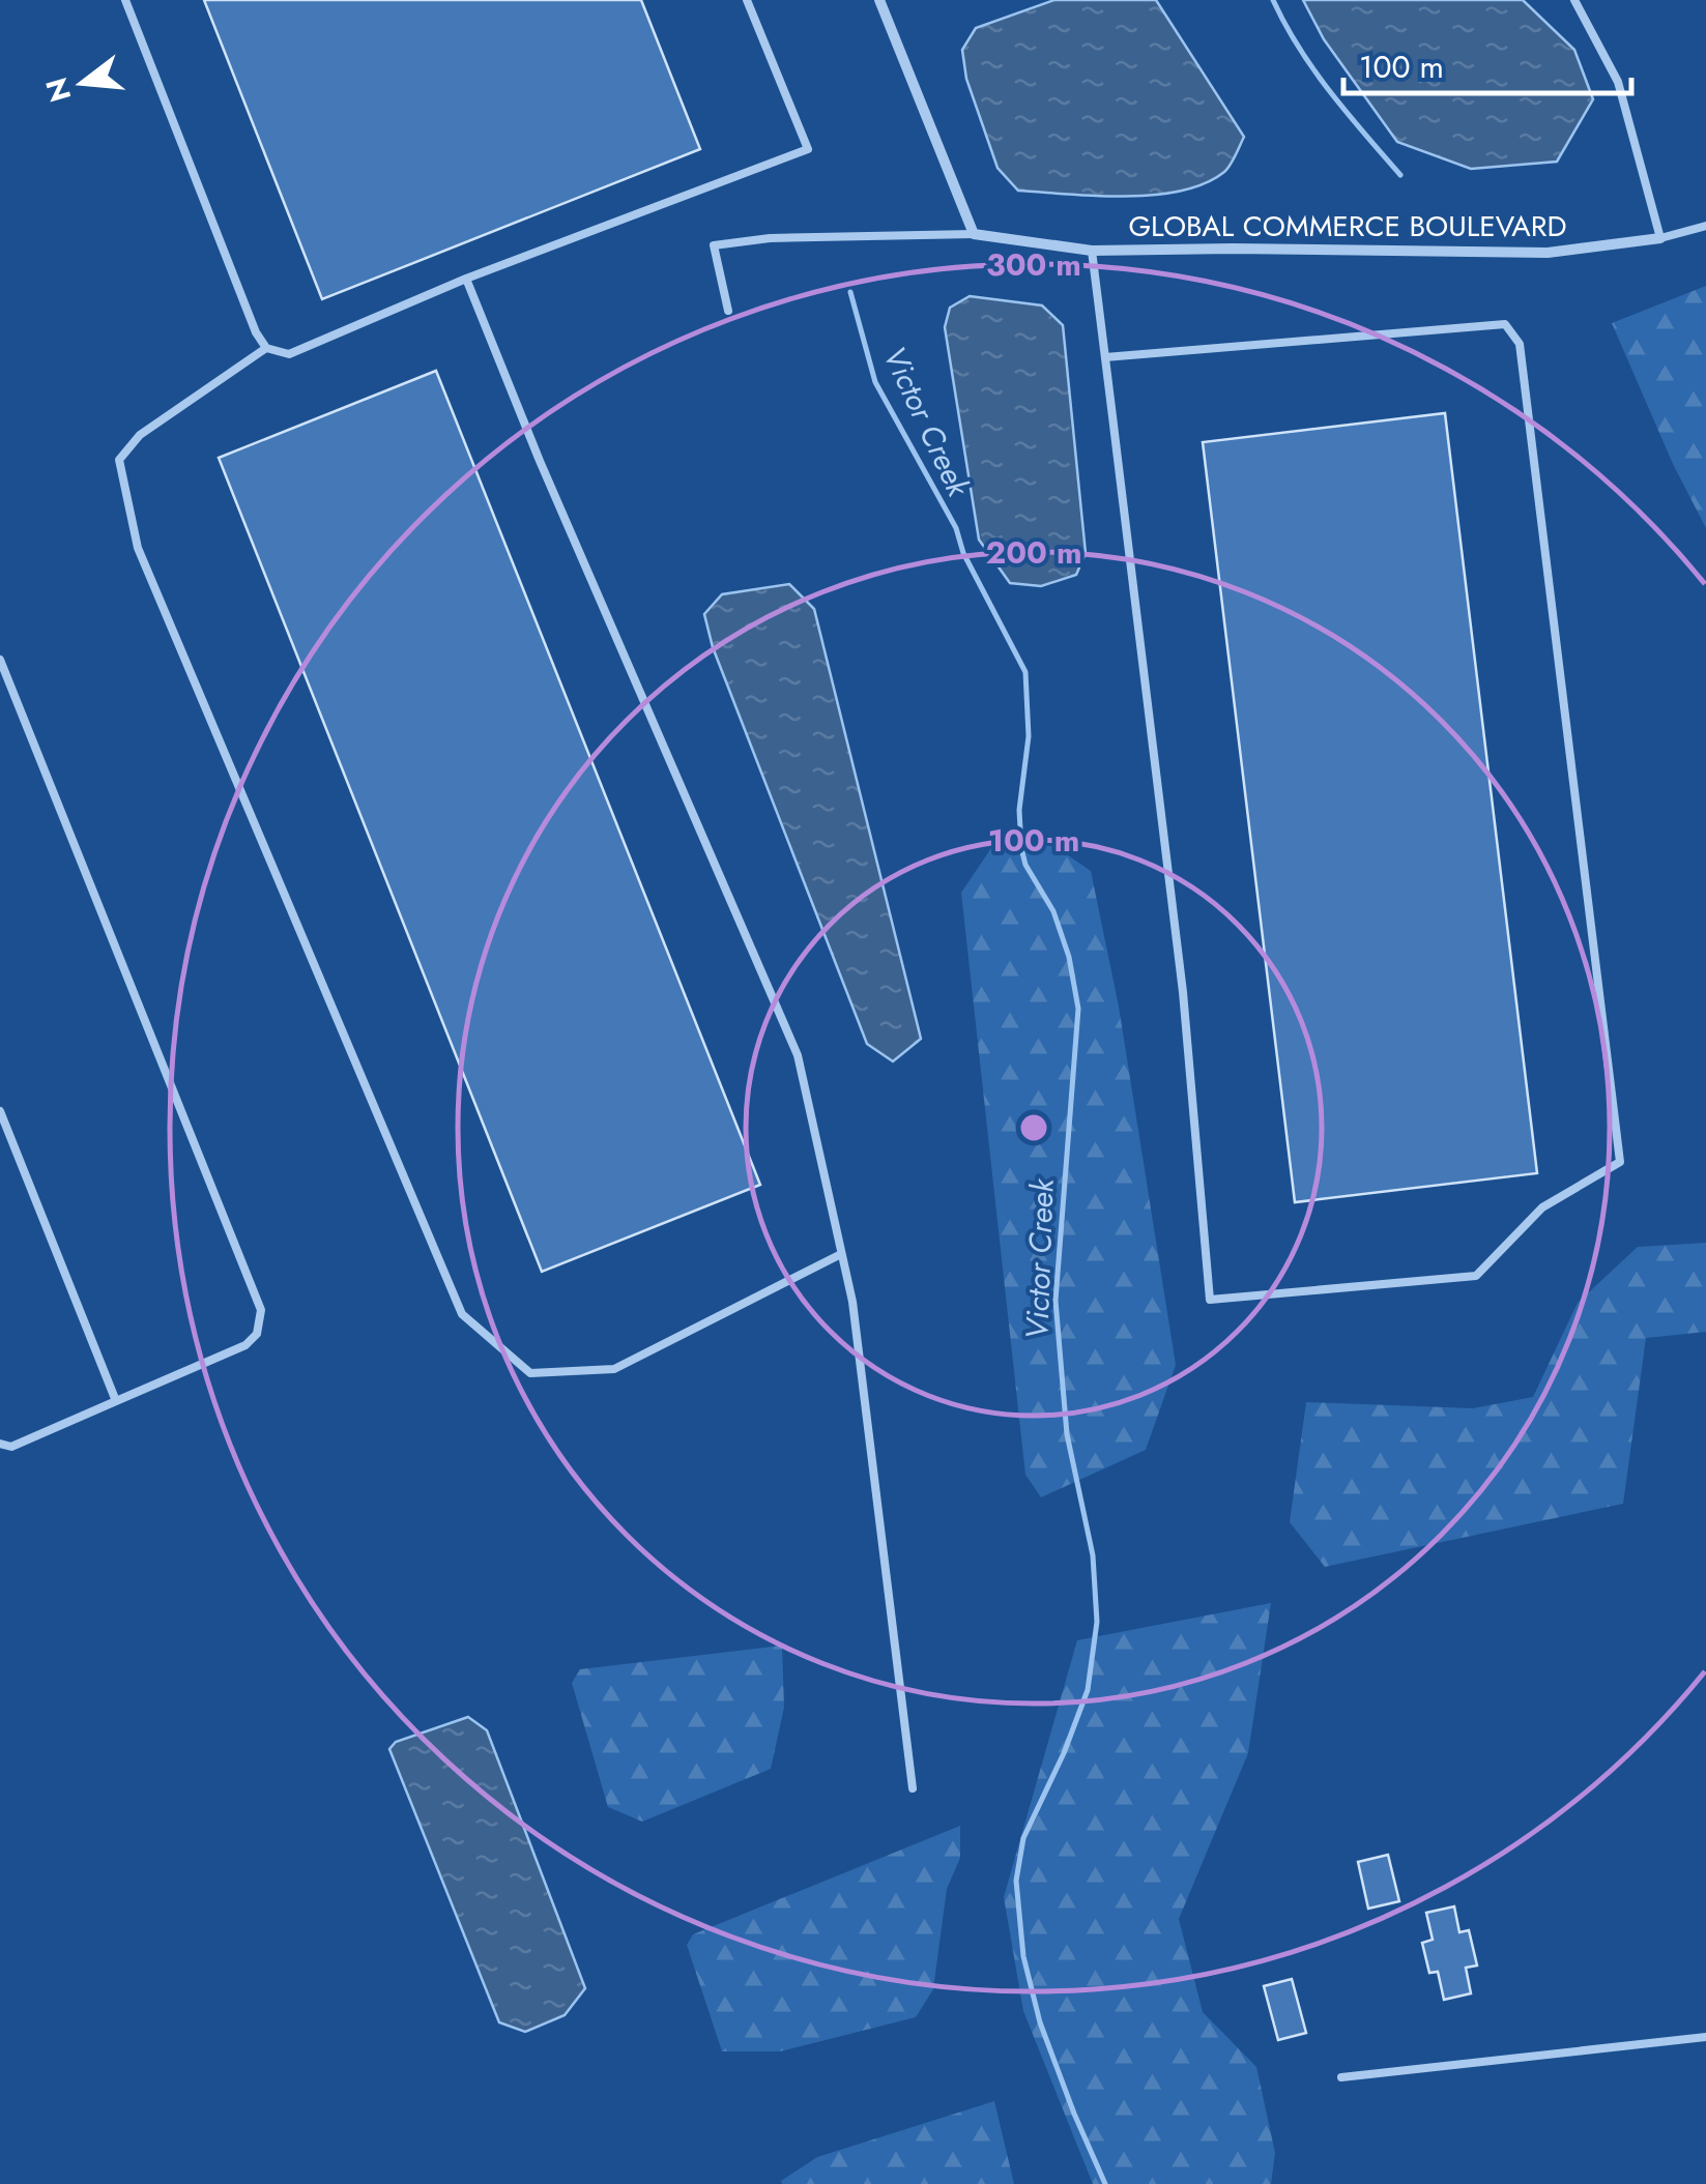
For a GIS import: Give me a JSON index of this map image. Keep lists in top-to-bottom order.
{
  "streets": {
    "street": ["GLOBAL COMMERCE BOULEVARD"]
  },
  "water": ["Victor Creek"],
  "scale_bar": "100 m",
  "north": "left",
  "rings": ["300 m", "200 m", "100 m"]
}
